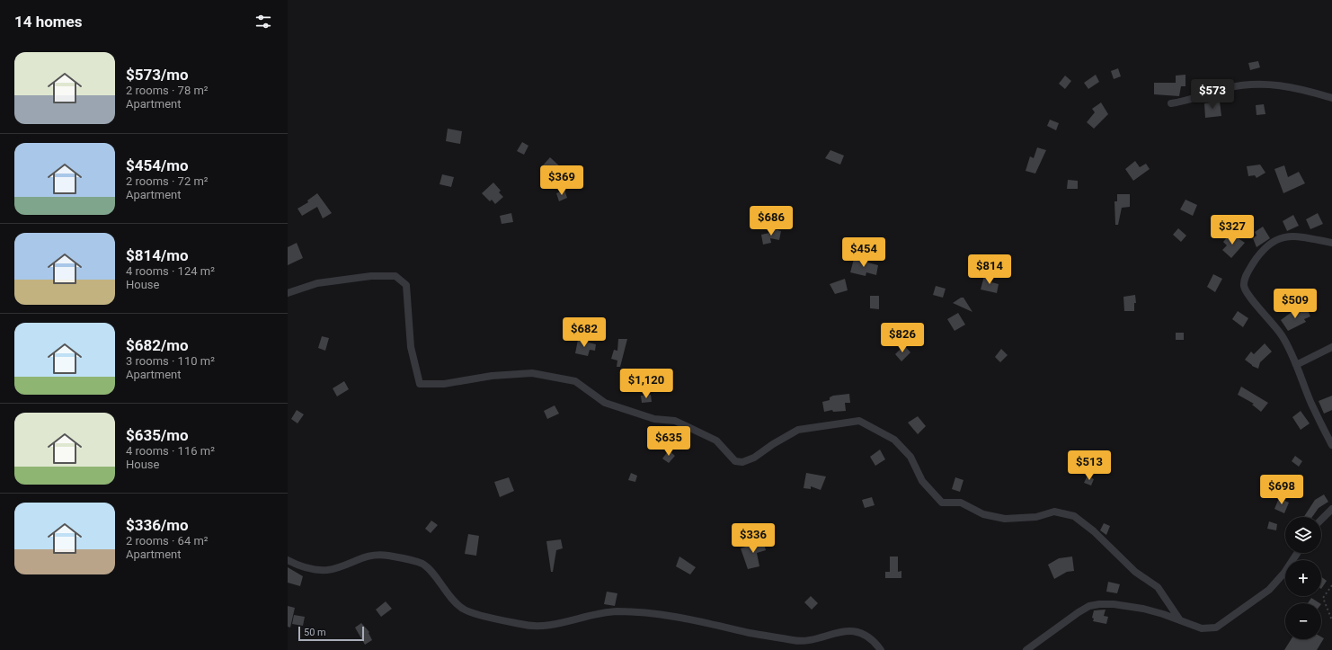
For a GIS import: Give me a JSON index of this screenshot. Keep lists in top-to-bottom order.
{
  "scale_bar": "50 m",
  "page": {
    "heading": "14 homes",
    "list": [
      {
        "name": "$573/mo",
        "note": "2 rooms · 78 m² · Apartment"
      },
      {
        "name": "$454/mo",
        "note": "2 rooms · 72 m² · Apartment"
      },
      {
        "name": "$814/mo",
        "note": "4 rooms · 124 m² · House"
      },
      {
        "name": "$682/mo",
        "note": "3 rooms · 110 m² · Apartment"
      },
      {
        "name": "$635/mo",
        "note": "4 rooms · 116 m² · House"
      },
      {
        "name": "$336/mo",
        "note": "2 rooms · 64 m² · Apartment"
      }
    ],
    "price": [
      "$573",
      "$369",
      "$686",
      "$327",
      "$454",
      "$814",
      "$509",
      "$682",
      "$826",
      "$1,120",
      "$635",
      "$513",
      "$698",
      "$336"
    ],
    "map_buttons": ["+", "−"],
    "scale": "50 m"
  }
}
